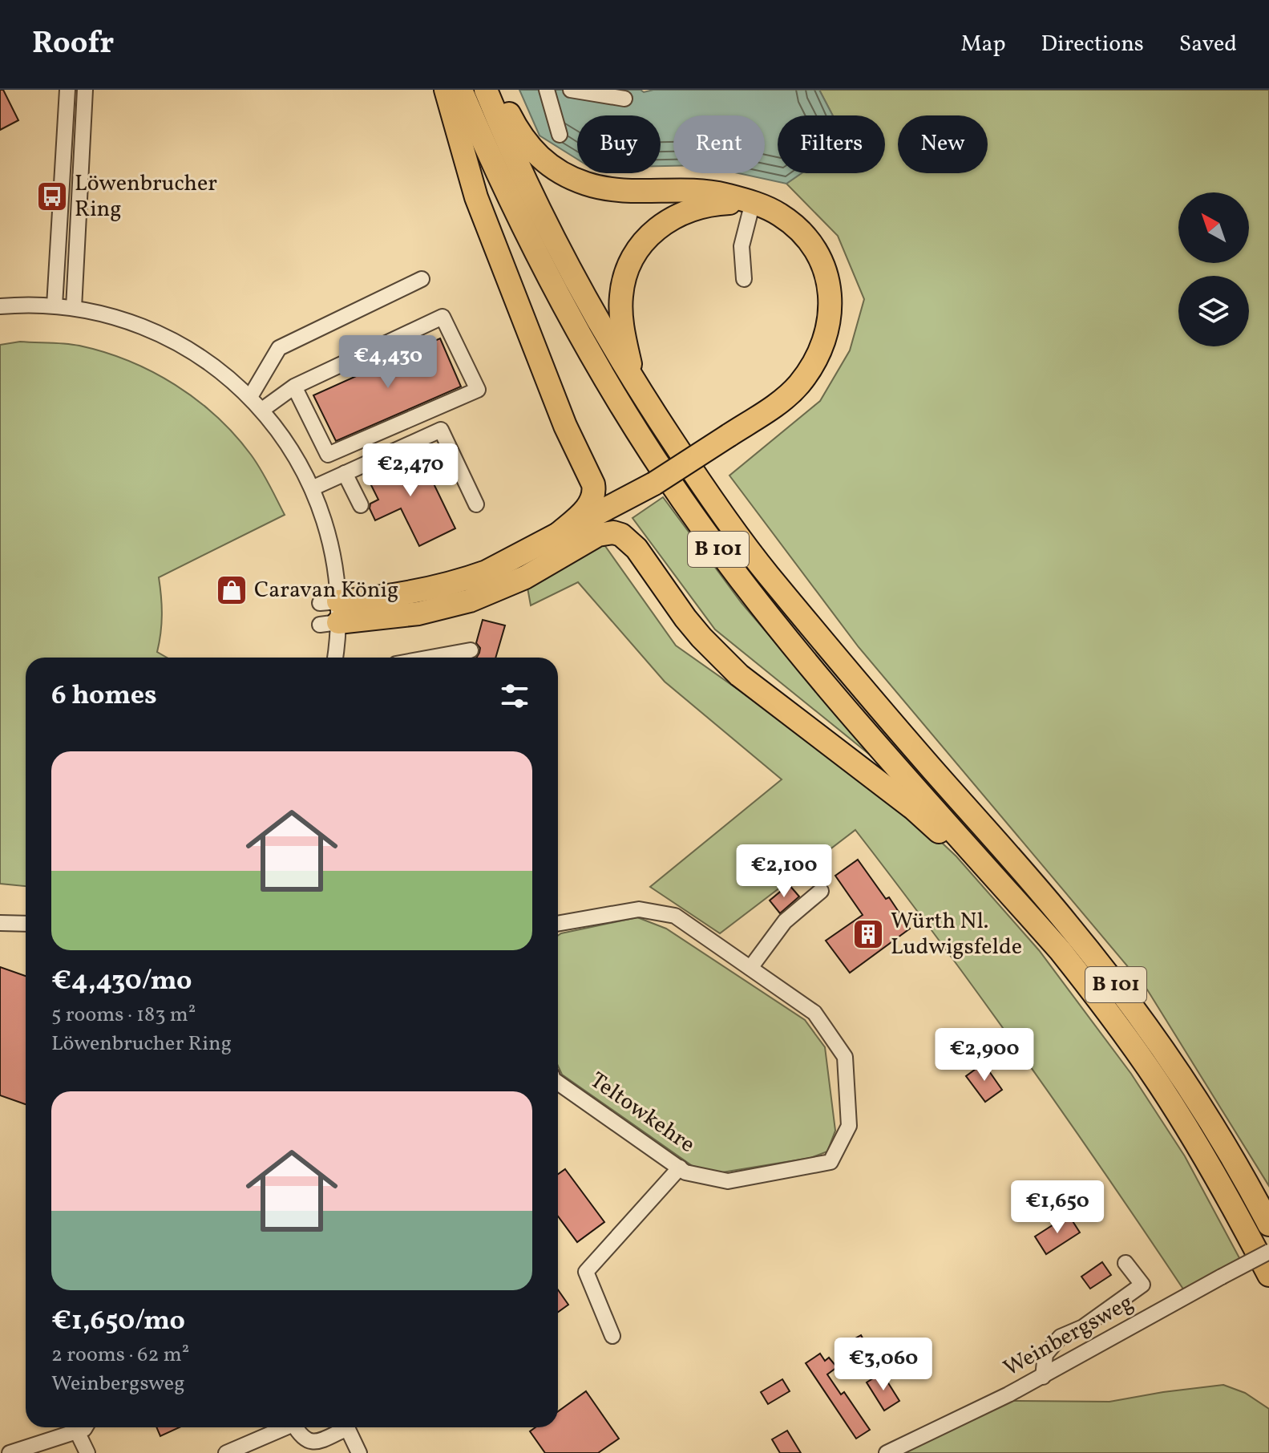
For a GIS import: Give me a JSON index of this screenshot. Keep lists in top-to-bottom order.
{
  "streets": {
    "highway": ["B 101"],
    "street": ["Teltowkehre", "Weinbergsweg"]
  },
  "places": {
    "bus stop": ["Löwenbrucher Ring"],
    "shop": ["Caravan König"],
    "building": ["Würth Nl. Ludwigsfelde"]
  },
  "north": "top left",
  "page": {
    "header": "Roofr",
    "nav": ["Map", "Directions", "Saved"],
    "chip": [
      "Buy",
      "Rent",
      "Filters",
      "New"
    ],
    "price": [
      "€4,430",
      "€2,470",
      "€2,100",
      "€2,900",
      "€1,650",
      "€3,060"
    ],
    "heading": "6 homes",
    "list": [
      {
        "name": "€4,430/mo",
        "note": "5 rooms · 183 m² · Löwenbrucher Ring"
      },
      {
        "name": "€1,650/mo",
        "note": "2 rooms · 62 m² · Weinbergsweg"
      }
    ]
  }
}
